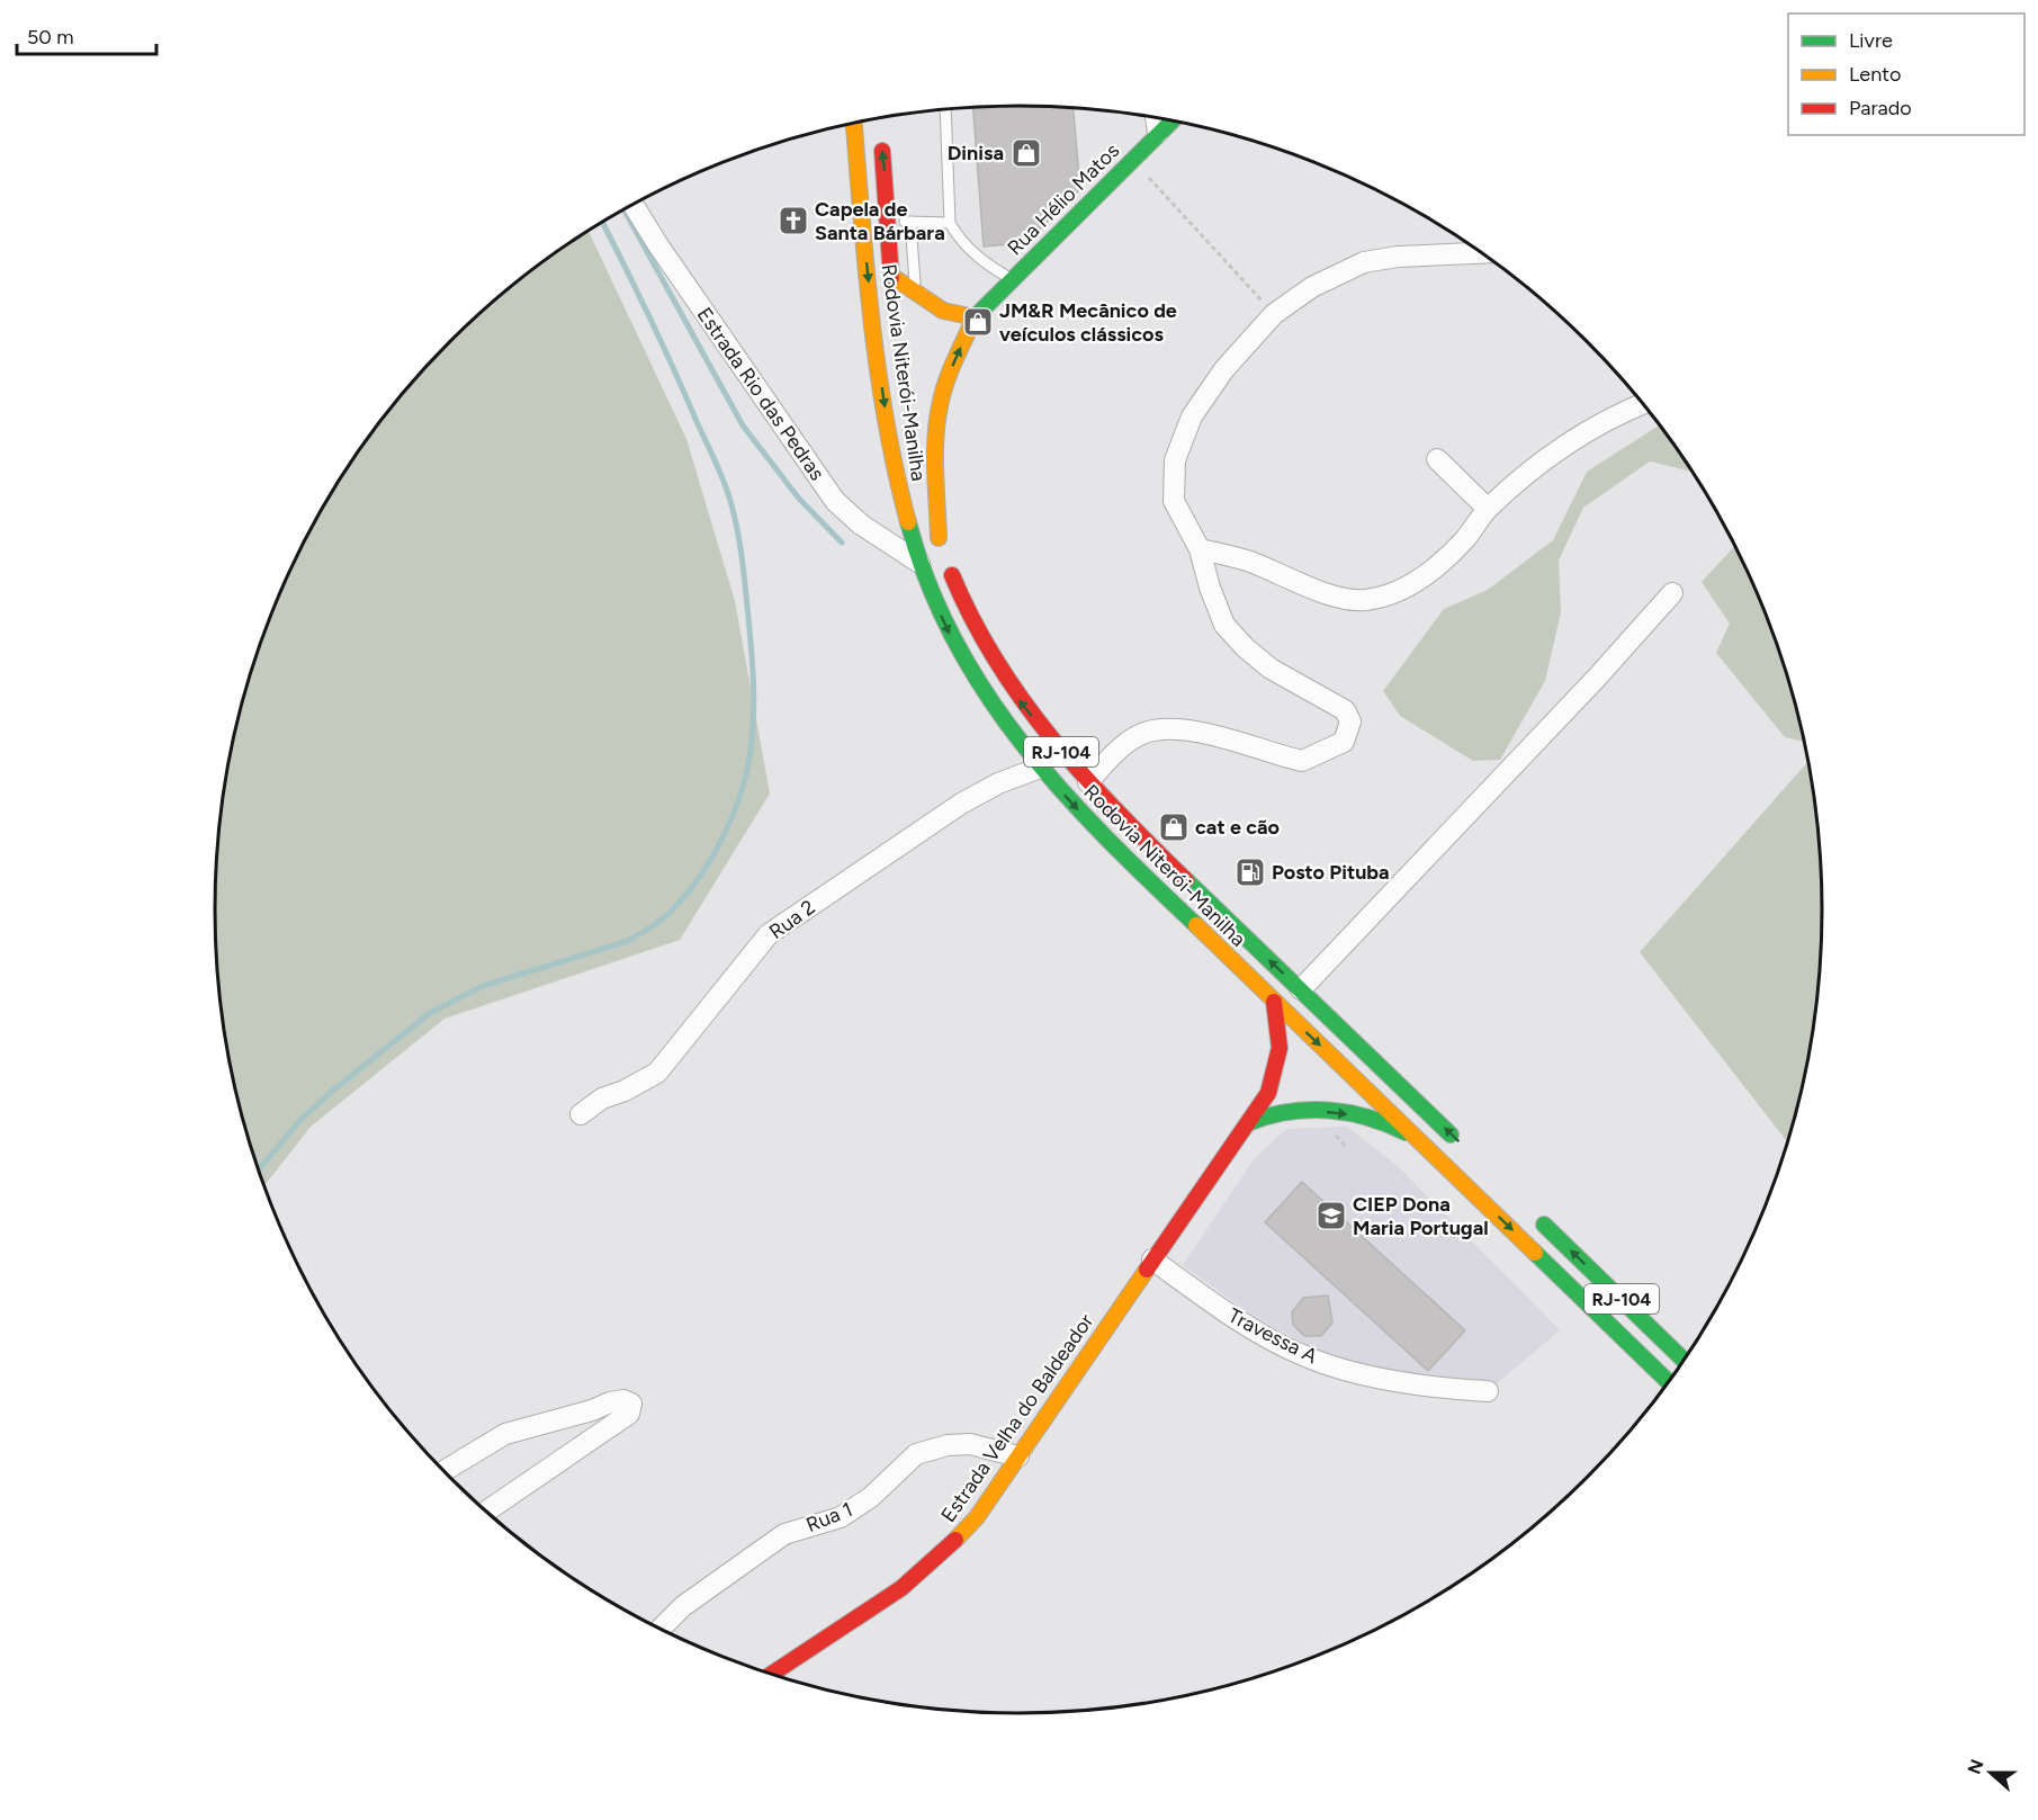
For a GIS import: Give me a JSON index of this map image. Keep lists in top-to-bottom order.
{
  "streets": {
    "main road": [
      "Rua Hélio Matos",
      "Rodovia Niterói-Manilha",
      "RJ-104",
      "Estrada Velha do Baldeador"
    ],
    "street": [
      "Estrada Rio das Pedras",
      "Rua 2",
      "Travessa A",
      "Rua 1"
    ]
  },
  "crossings": [
    ["Rodovia Niterói-Manilha", "Estrada Rio das Pedras"],
    ["Rodovia Niterói-Manilha", "Rua 2"],
    ["Rodovia Niterói-Manilha", "Estrada Velha do Baldeador"],
    ["Travessa A", "Estrada Velha do Baldeador"],
    ["Estrada Velha do Baldeador", "Rua 1"]
  ],
  "places": {
    "shop": ["Dinisa", "JM&R Mecânico de veículos clássicos", "cat e cão"],
    "church": ["Capela de Santa Bárbara"],
    "fuel station": ["Posto Pituba"],
    "school or university": ["CIEP Dona Maria Portugal"]
  },
  "legend": ["Livre", "Lento", "Parado"],
  "scale_bar": "50 m",
  "north": "left"
}
